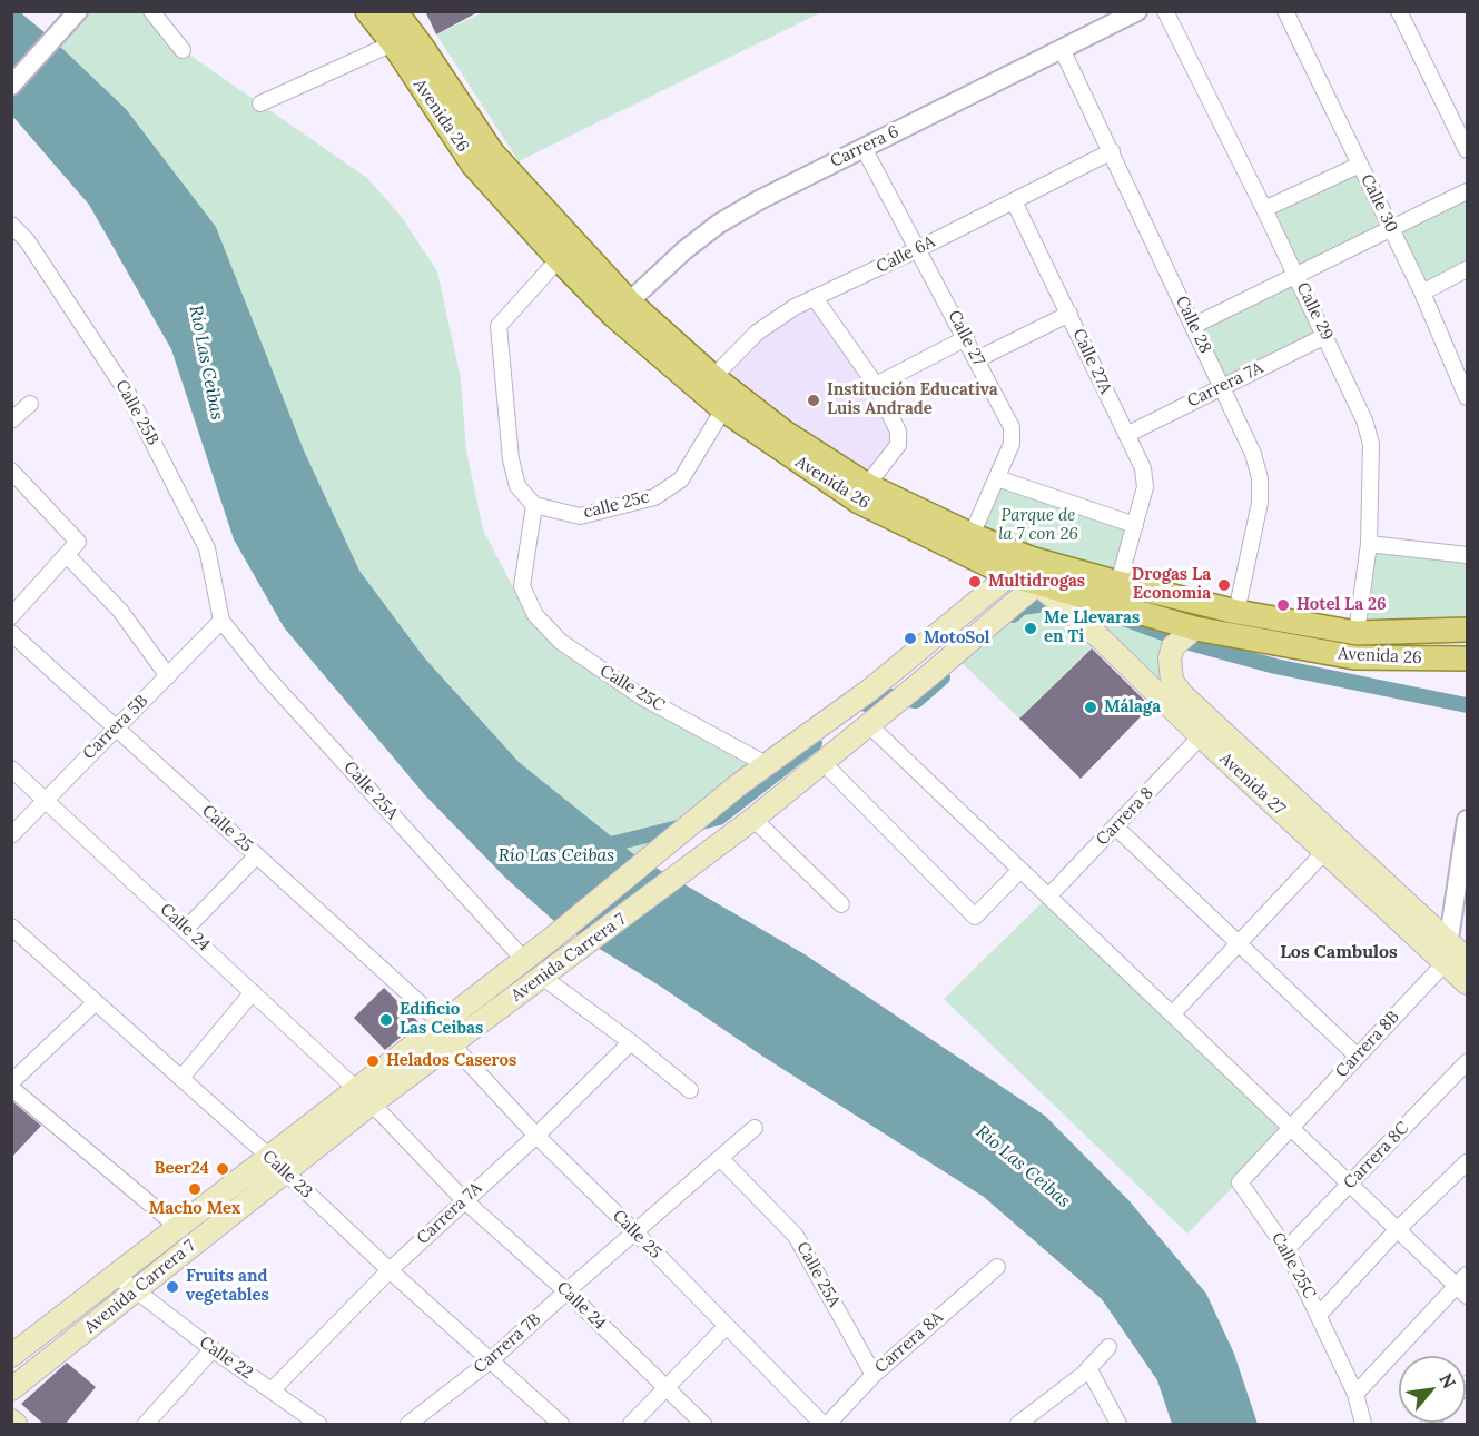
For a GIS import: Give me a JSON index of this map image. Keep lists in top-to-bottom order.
{
  "streets": {
    "main road": ["Avenida 26", "Avenida 27", "Avenida Carrera 7"],
    "street": [
      "Carrera 6",
      "Calle 30",
      "Calle 6A",
      "Calle 29",
      "Calle 28",
      "Calle 27",
      "Calle 27A",
      "Carrera 7A",
      "Calle 25B",
      "calle 25c",
      "Calle 25C",
      "Carrera 5B",
      "Calle 25A",
      "Carrera 8",
      "Calle 25",
      "Calle 24",
      "Carrera 8B",
      "Carrera 8C",
      "Calle 23",
      "Carrera 8A",
      "Carrera 7B",
      "Calle 22"
    ]
  },
  "crossings": [
    ["Avenida 26", "Carrera 6"],
    ["Avenida 26", "Calle 6A"],
    ["Avenida 26", "Calle 29"],
    ["Avenida 26", "Calle 28"],
    ["Avenida 26", "Calle 27"],
    ["Avenida 26", "Calle 27A"],
    ["Avenida 26", "calle 25c"],
    ["Avenida 26", "Avenida 27"],
    ["Avenida 26", "Avenida Carrera 7"],
    ["Carrera 6", "Calle 28"],
    ["Carrera 6", "Calle 27"],
    ["Calle 6A", "Calle 28"],
    ["Calle 6A", "Calle 27"],
    ["Calle 6A", "Calle 27A"],
    ["Calle 29", "Carrera 7A"],
    ["Calle 28", "Carrera 7A"],
    ["Calle 27A", "Carrera 7A"],
    ["Carrera 7A", "Calle 25"],
    ["Carrera 7A", "Calle 24"],
    ["Carrera 7A", "Calle 23"],
    ["Carrera 7A", "Calle 22"],
    ["Calle 25B", "Carrera 5B"],
    ["Calle 25B", "Calle 25A"],
    ["calle 25c", "Calle 25C"],
    ["Calle 25C", "Avenida Carrera 7"],
    ["Calle 25C", "Carrera 8B"],
    ["Calle 25C", "Carrera 8C"],
    ["Carrera 5B", "Calle 25A"],
    ["Carrera 5B", "Calle 25"],
    ["Carrera 5B", "Calle 24"],
    ["Avenida 27", "Carrera 8"],
    ["Avenida 27", "Avenida Carrera 7"],
    ["Avenida 27", "Carrera 8B"],
    ["Calle 25A", "Avenida Carrera 7"],
    ["Calle 25A", "Carrera 8A"],
    ["Calle 25A", "Carrera 7B"],
    ["Calle 25", "Avenida Carrera 7"],
    ["Calle 25", "Carrera 7B"],
    ["Calle 24", "Avenida Carrera 7"],
    ["Calle 24", "Carrera 7B"],
    ["Avenida Carrera 7", "Calle 23"],
    ["Avenida Carrera 7", "Calle 22"],
    ["Calle 23", "Carrera 7B"]
  ],
  "districts": ["Los Cambulos"],
  "water": ["Río Las Ceibas"],
  "parks": ["Parque de la 7 con 26"],
  "places": [
    "Institución Educativa Luis Andrade",
    "Multidrogas",
    "Drogas La Economia",
    "Hotel La 26",
    "Me Llevaras en Ti",
    "MotoSol",
    "Málaga",
    "Edificio Las Ceibas",
    "Helados Caseros",
    "Beer24",
    "Macho Mex",
    "Fruits and vegetables"
  ],
  "north": "top right"
}
